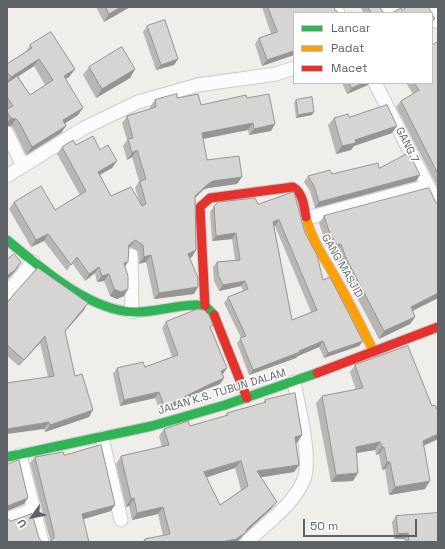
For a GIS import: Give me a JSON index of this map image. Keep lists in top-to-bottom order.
{
  "streets": {
    "street": ["GANG 7", "GANG MASJID", "JALAN K.S. TUBUN DALAM"]
  },
  "crossings": [
    ["GANG MASJID", "JALAN K.S. TUBUN DALAM"]
  ],
  "legend": ["Lancar", "Padat", "Macet"],
  "scale_bar": "50 m",
  "north": "bottom left"
}
